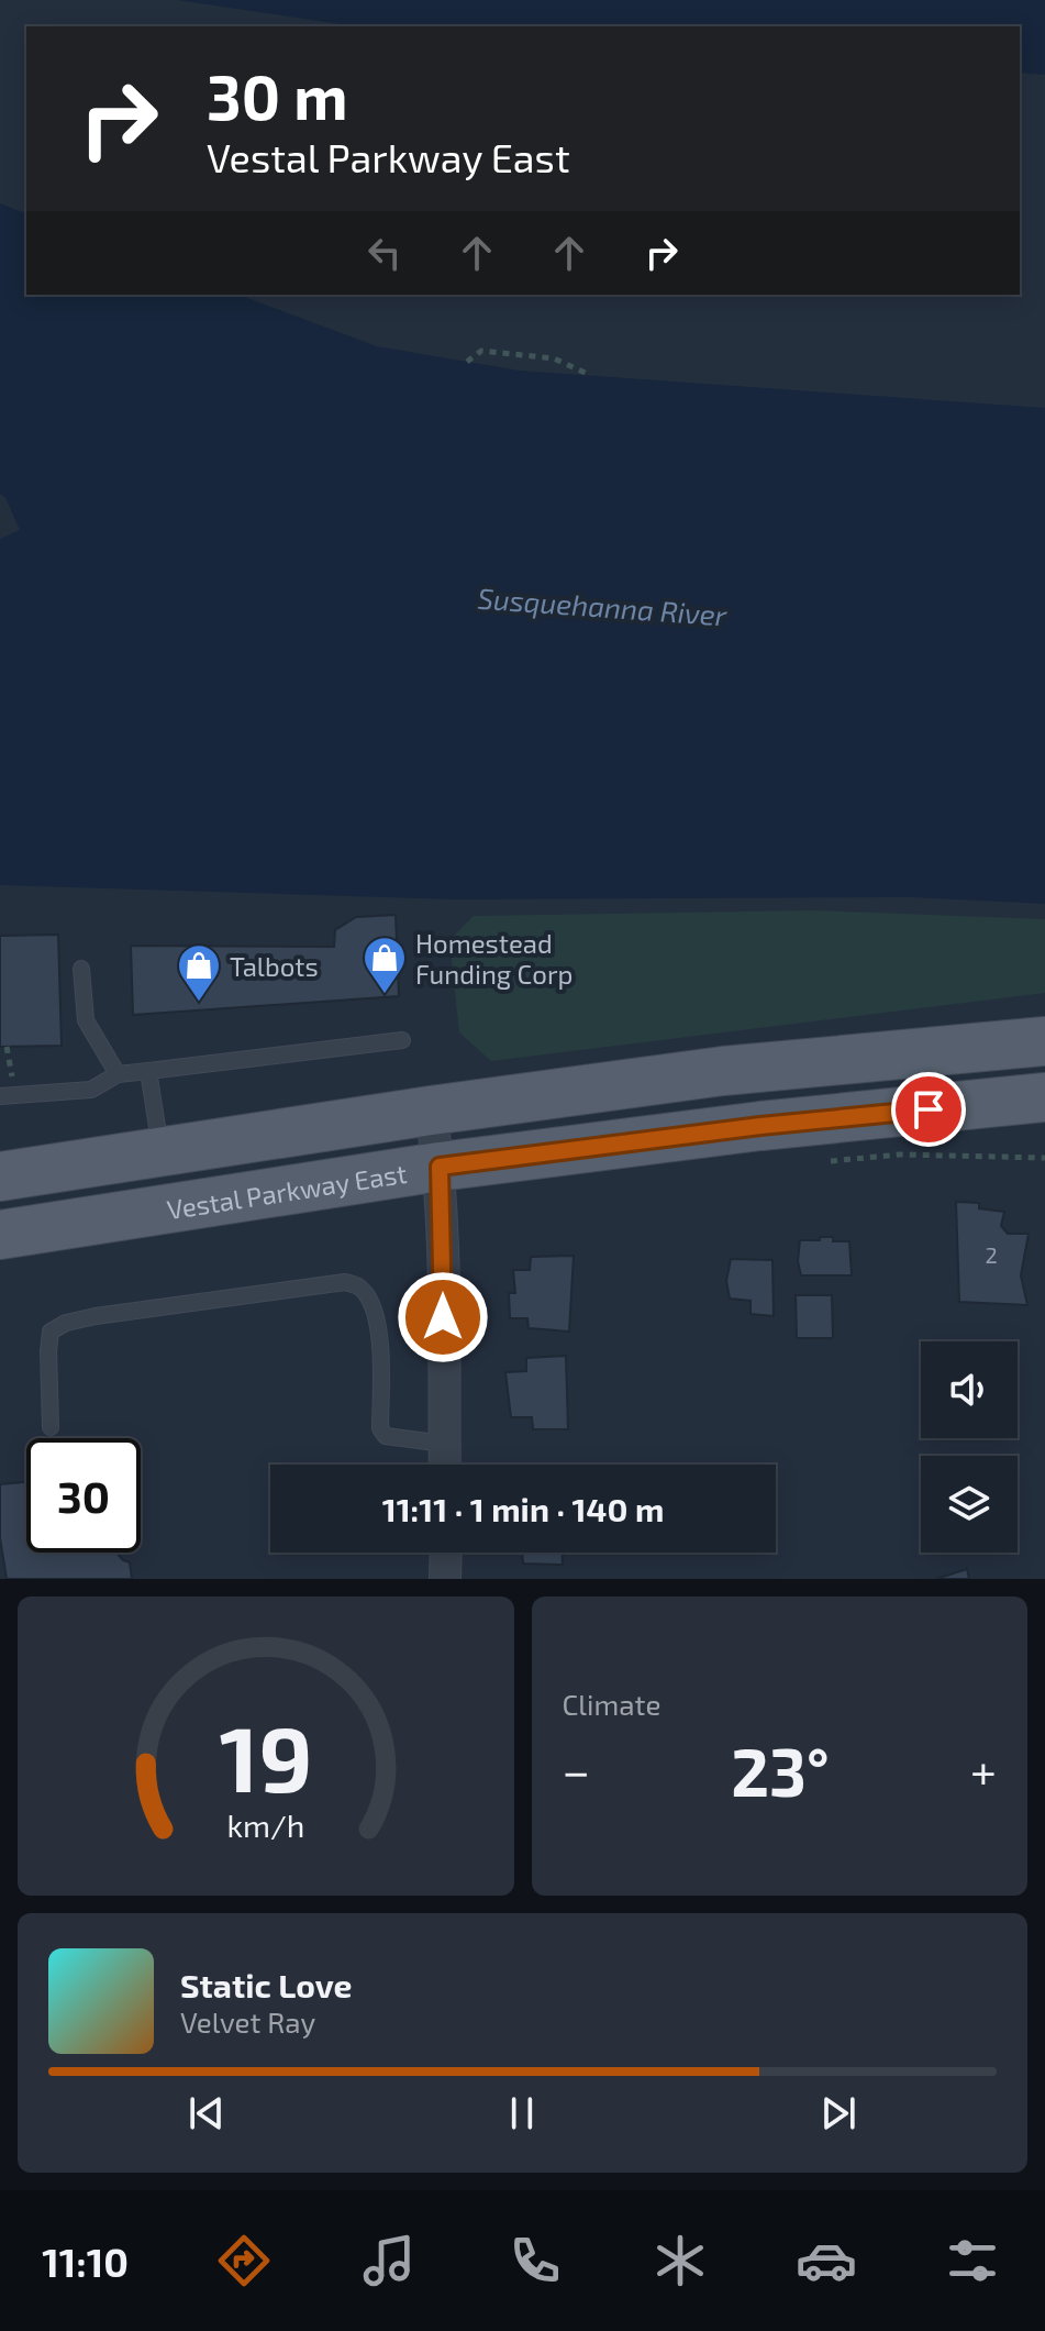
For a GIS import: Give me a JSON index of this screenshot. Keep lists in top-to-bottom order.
{
  "streets": {
    "main road": ["Vestal Parkway East"]
  },
  "water": ["Susquehanna River"],
  "places": {
    "shop": ["Homestead Funding Corp", "Talbots"]
  },
  "house_numbers": ["2"],
  "page": {
    "turn": ["30 m", "Vestal Parkway East"],
    "limit": "30",
    "trip": "11:11 · 1 min · 140 m",
    "tile": "Climate",
    "heat": ["−", "23°", "+"],
    "song": ["Static Love", "Velvet Ray"],
    "tabs": "11:10",
    "gauge": ["19", "km/h"]
  }
}
